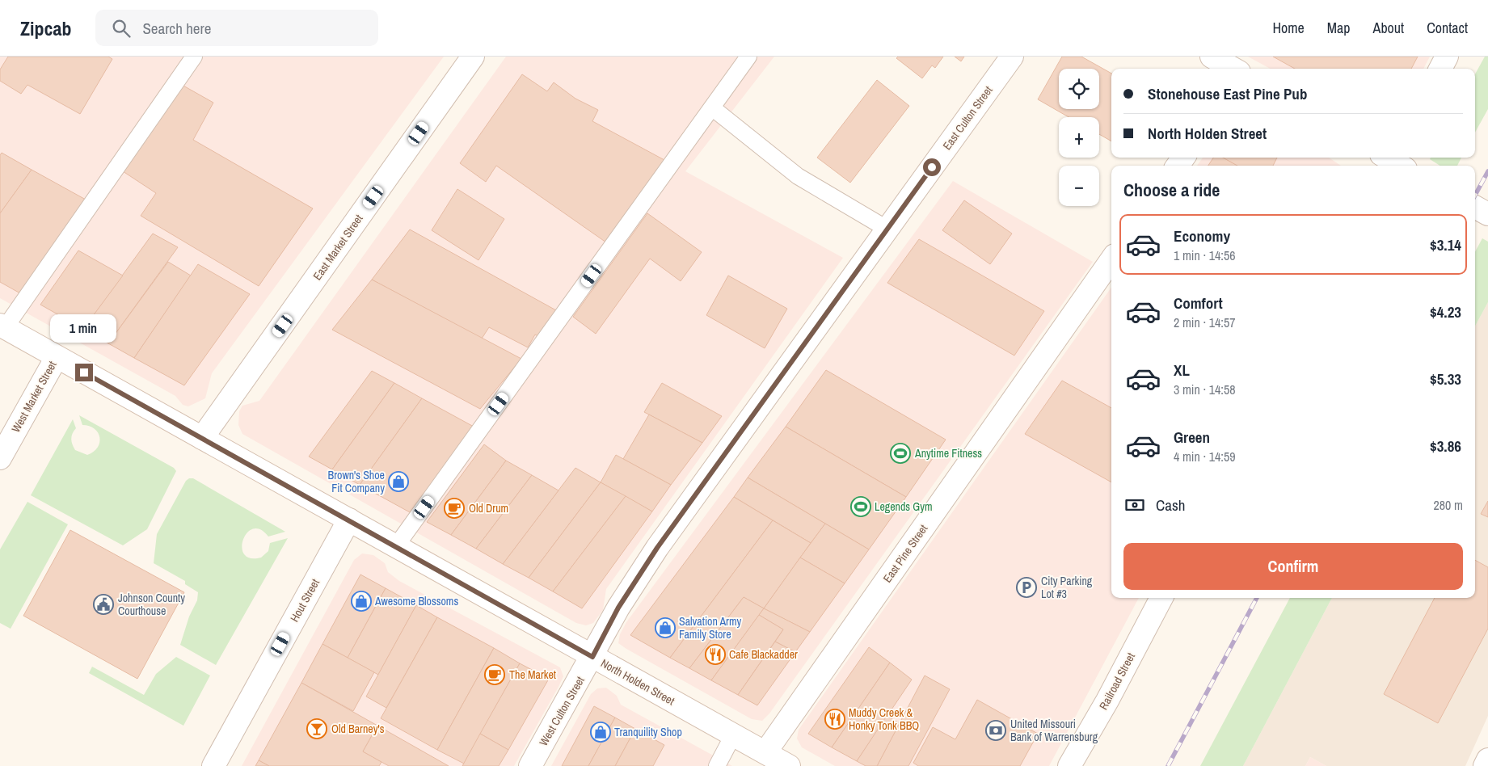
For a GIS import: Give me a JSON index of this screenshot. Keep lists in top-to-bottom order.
{
  "streets": {
    "street": [
      "East Culton Street",
      "East Market Street",
      "West Market Street",
      "East Pine Street",
      "Hout Street",
      "Railroad Street",
      "North Holden Street",
      "West Culton Street"
    ]
  },
  "crossings": [
    ["East Culton Street", "North Holden Street"],
    ["East Culton Street", "West Culton Street"],
    ["East Market Street", "North Holden Street"],
    ["West Market Street", "North Holden Street"],
    ["East Pine Street", "North Holden Street"],
    ["Hout Street", "North Holden Street"],
    ["North Holden Street", "West Culton Street"]
  ],
  "places": {
    "sports": ["Anytime Fitness", "Legends Gym"],
    "shop": [
      "Brown's Shoe Fit Company",
      "Awesome Blossoms",
      "Salvation Army Family Store",
      "Tranquility Shop"
    ],
    "cafe": ["Old Drum", "The Market"],
    "parking": ["City Parking Lot #3"],
    "public building": ["Johnson County Courthouse"],
    "restaurant": ["Cafe Blackadder", "Muddy Creek & Honky Tonk BBQ"],
    "bar": ["Old Barney's"],
    "bank": ["United Missouri Bank of Warrensburg"]
  },
  "page": {
    "header": "Zipcab",
    "search": "Search here",
    "nav": [
      "Home",
      "Map",
      "About",
      "Contact"
    ],
    "map_buttons": ["+", "−"],
    "banner": ["Stonehouse East Pine Pub", "North Holden Street"],
    "heading": "Choose a ride",
    "list": [
      {
        "name": "Economy",
        "note": "1 min · 14:56",
        "value": "$3.14"
      },
      {
        "name": "Comfort",
        "note": "2 min · 14:57",
        "value": "$4.23"
      },
      {
        "name": "XL",
        "note": "3 min · 14:58",
        "value": "$5.33"
      },
      {
        "name": "Green",
        "note": "4 min · 14:59",
        "value": "$3.86"
      }
    ],
    "bubble": "1 min",
    "pay": ["Cash", "280 m"],
    "buttons": "Confirm"
  }
}
